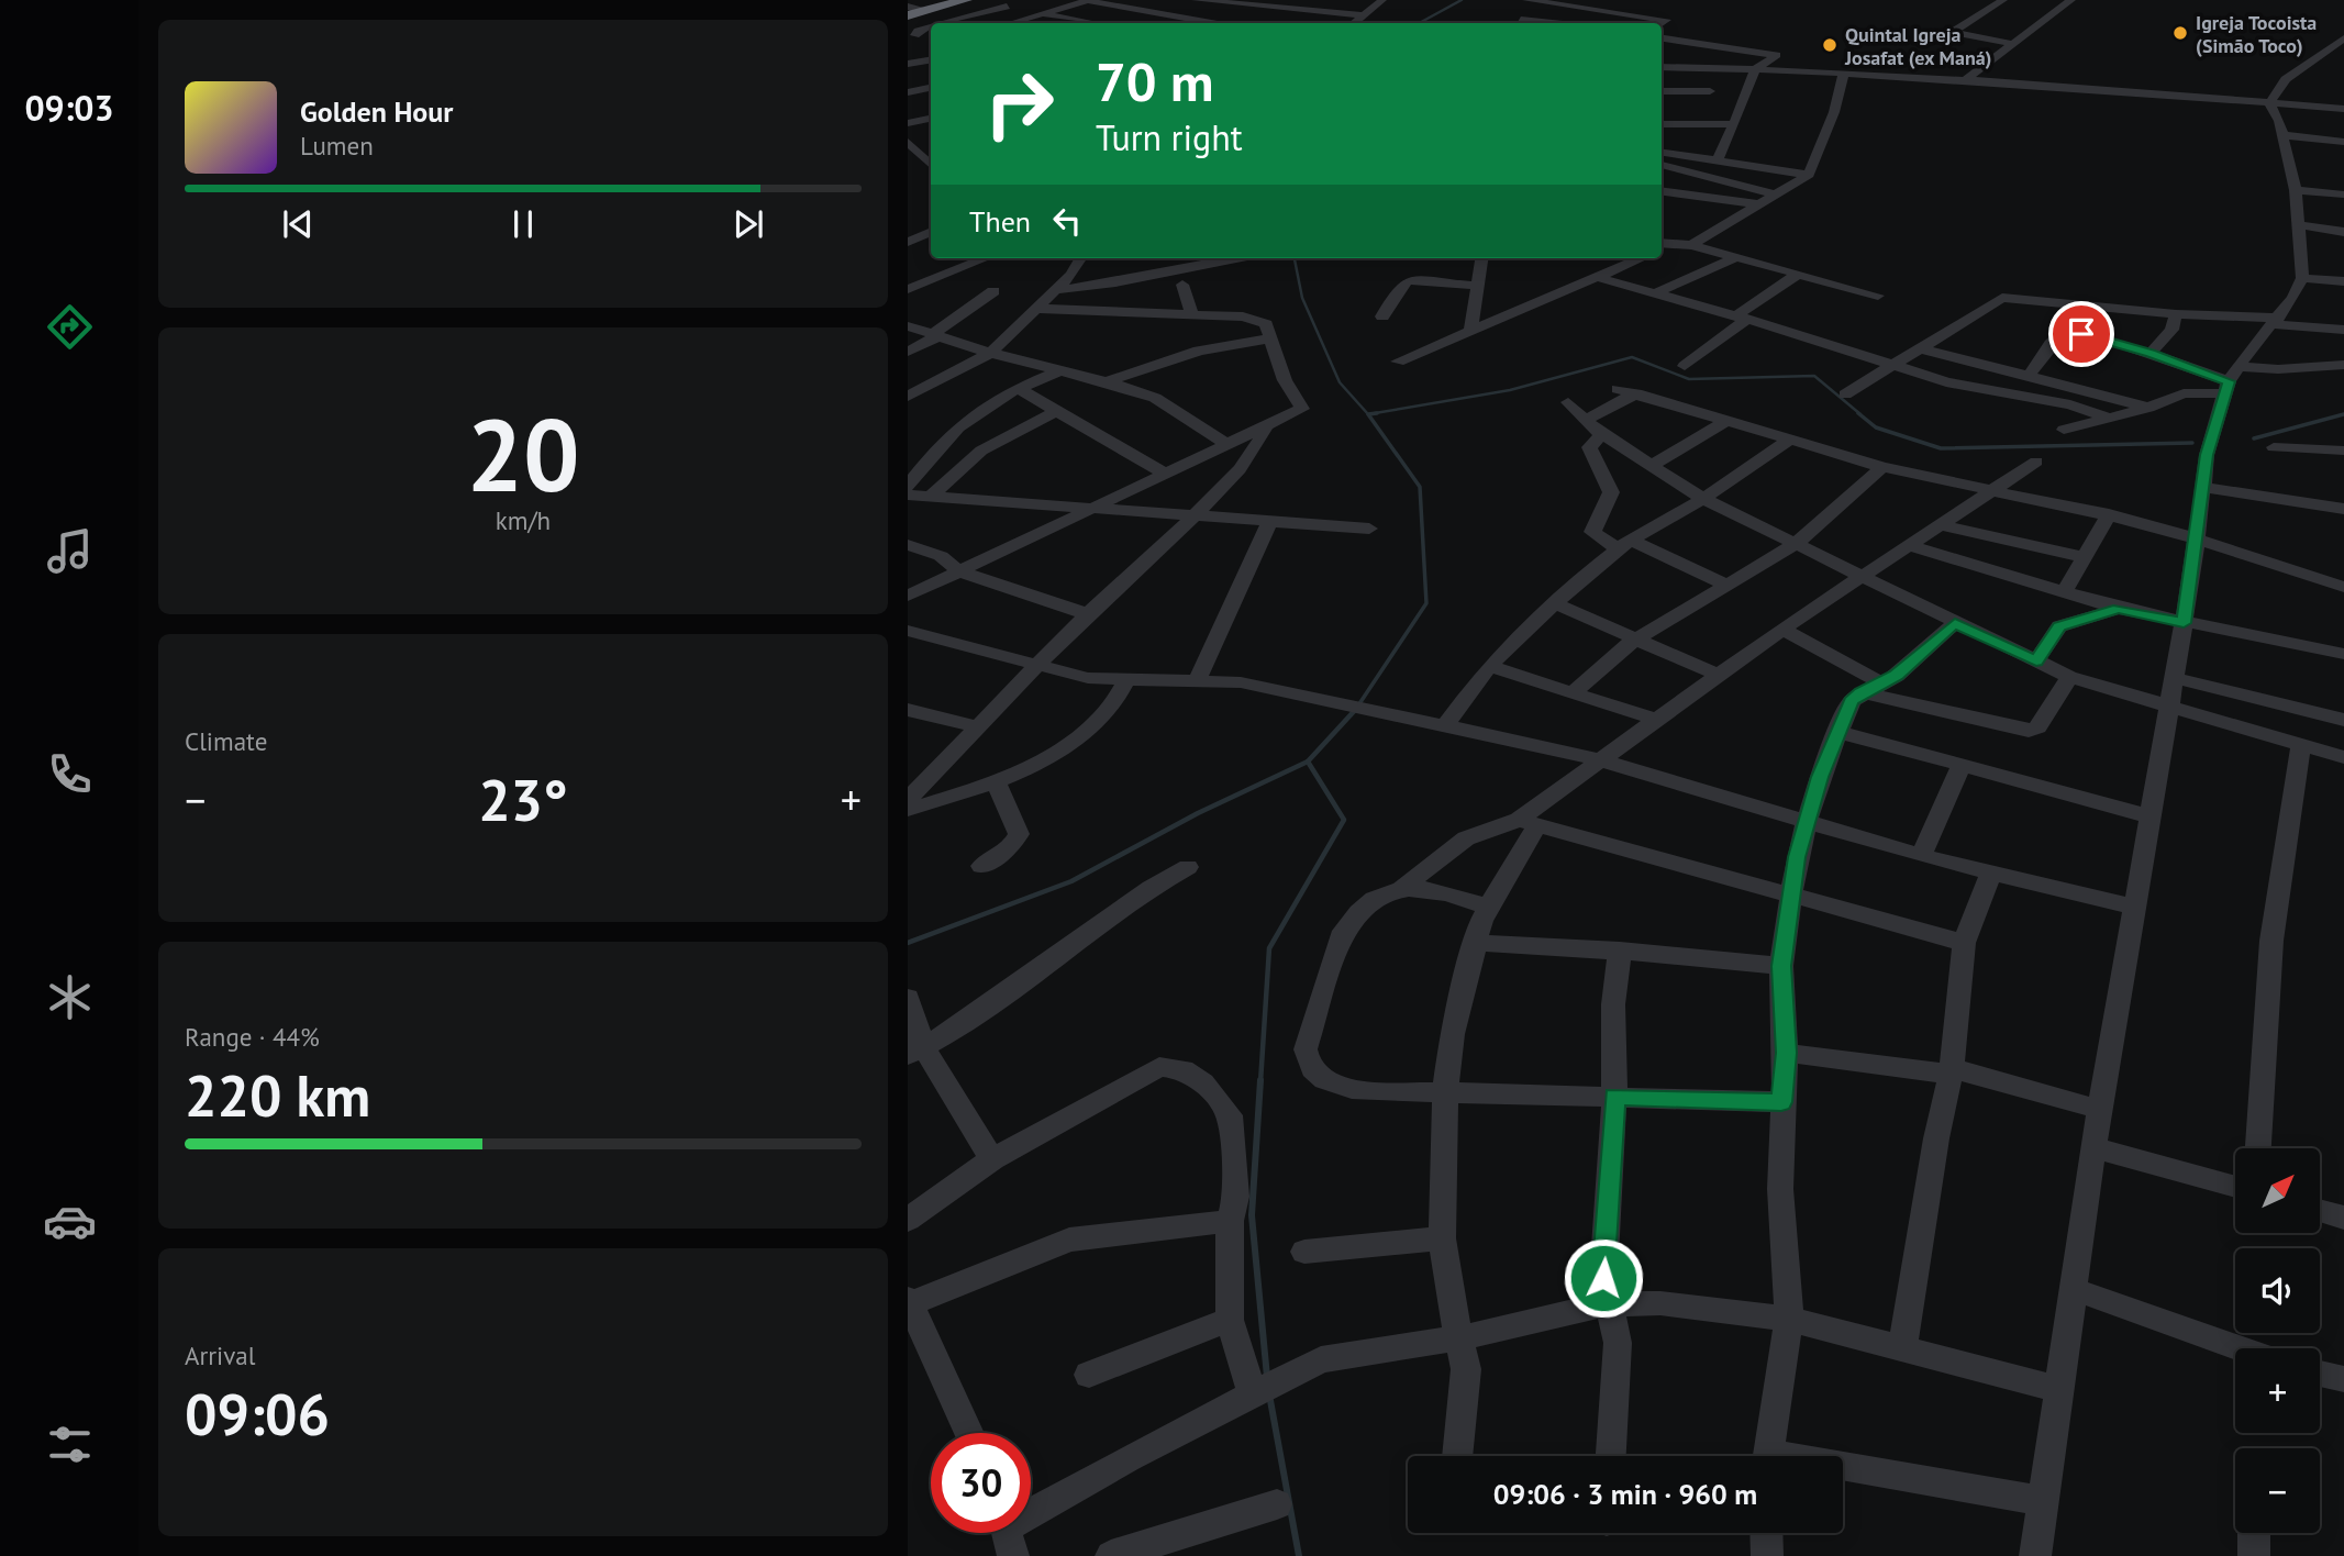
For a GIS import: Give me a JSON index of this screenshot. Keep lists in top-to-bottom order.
{
  "places": ["Igreja Tocoista (Simão Toco)", "Quintal Igreja Josafat (ex Maná)"],
  "north": "top right",
  "page": {
    "tabs": "09:03",
    "turn": ["70 m", "Turn right"],
    "song": ["Golden Hour", "Lumen"],
    "then": "Then",
    "tile": [
      ["20", "km/h"],
      "Climate",
      ["Range · 44%", "220 km"],
      ["Arrival", "09:06"]
    ],
    "heat": ["−", "23°", "+"],
    "map_buttons": ["+", "−"],
    "limit": "30",
    "trip": "09:06 · 3 min · 960 m"
  }
}
